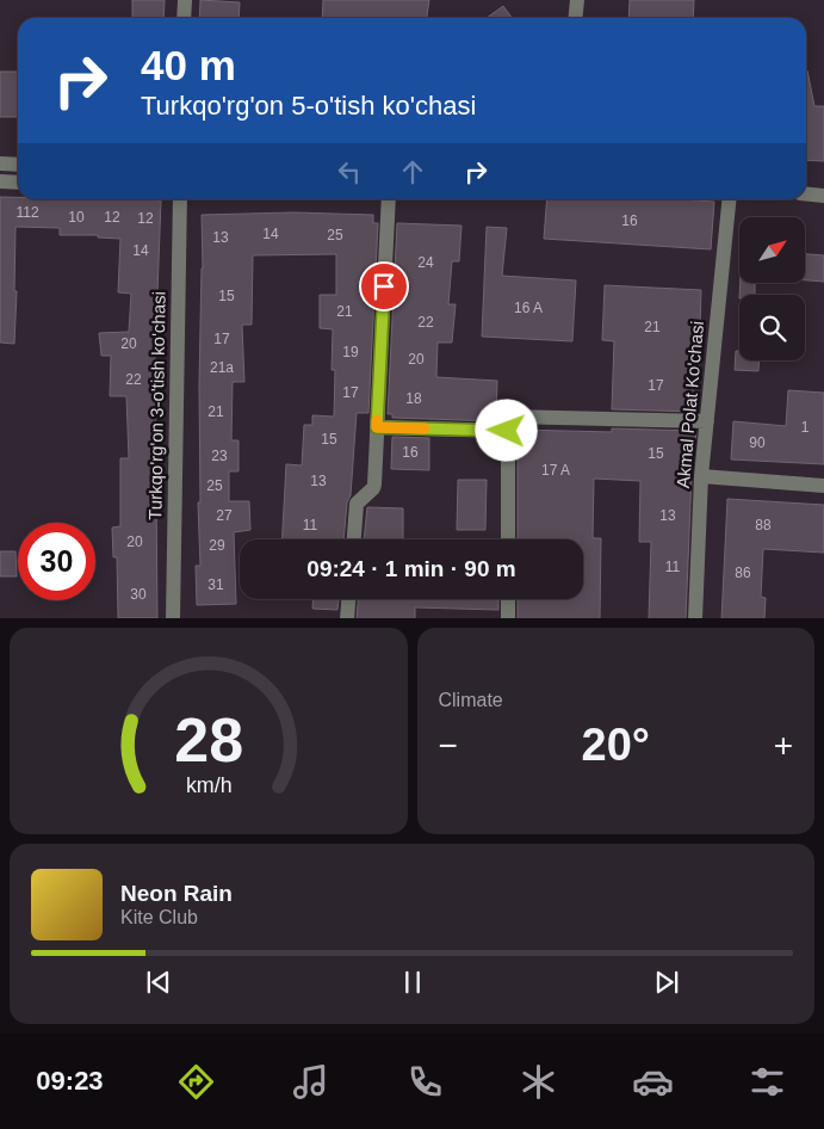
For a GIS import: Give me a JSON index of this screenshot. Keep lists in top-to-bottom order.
{
  "streets": {
    "street": ["Akmal Polat Ko'chasi", "Turkqo'rg'on 3-o'tish ko'chasi"]
  },
  "house_numbers": [
    "112",
    "10",
    "12",
    "12",
    "16",
    "14",
    "25",
    "13",
    "14",
    "24",
    "15",
    "16 A",
    "21",
    "22",
    "21",
    "17",
    "20",
    "19",
    "20",
    "21a",
    "22",
    "17",
    "17",
    "18",
    "21",
    "1",
    "15",
    "90",
    "16",
    "15",
    "23",
    "17 A",
    "13",
    "25",
    "27",
    "13",
    "11",
    "88",
    "20",
    "29",
    "11",
    "86",
    "31",
    "30"
  ],
  "north": "top right",
  "page": {
    "turn": ["40 m", "Turkqo'rg'on 5-o'tish ko'chasi"],
    "limit": "30",
    "trip": "09:24 · 1 min · 90 m",
    "tile": "Climate",
    "heat": ["−", "20°", "+"],
    "song": ["Neon Rain", "Kite Club"],
    "tabs": "09:23",
    "gauge": ["28", "km/h"]
  }
}
